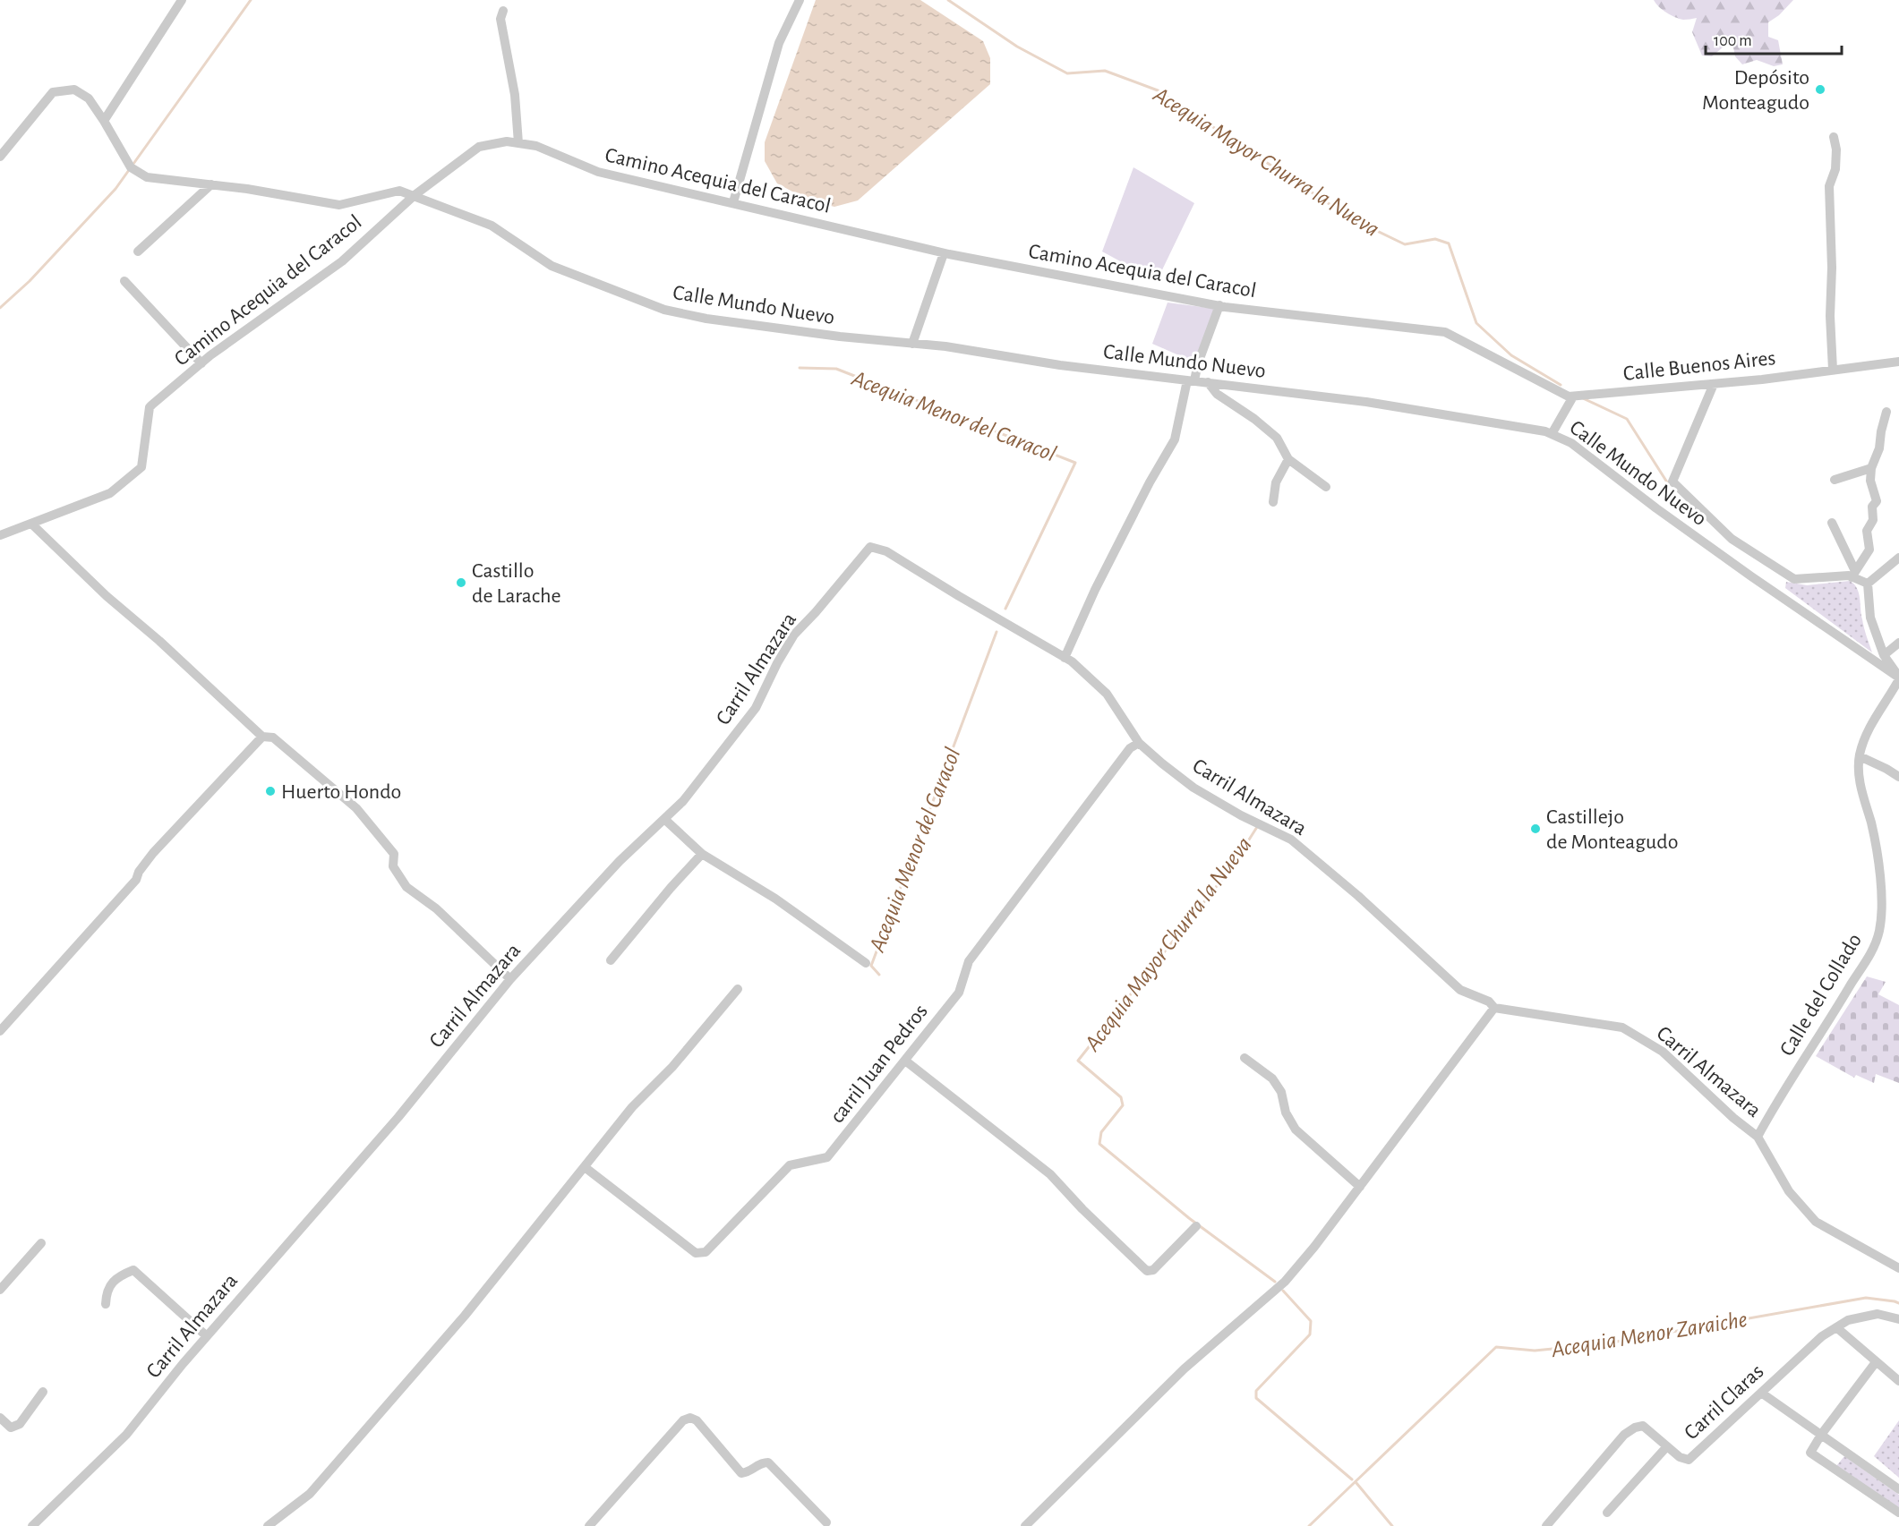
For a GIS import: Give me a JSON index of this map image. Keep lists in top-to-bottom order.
{
  "streets": {
    "street": [
      "Camino Acequia del Caracol",
      "Calle Mundo Nuevo",
      "Calle Buenos Aires",
      "Carril Almazara",
      "Calle del Collado",
      "carril Juan Pedros",
      "Carril Claras"
    ]
  },
  "crossings": [
    ["Camino Acequia del Caracol", "Calle Mundo Nuevo"],
    ["Camino Acequia del Caracol", "Calle Buenos Aires"],
    ["Calle Mundo Nuevo", "Calle Buenos Aires"],
    ["Calle Mundo Nuevo", "Calle del Collado"],
    ["Carril Almazara", "Calle del Collado"],
    ["Carril Almazara", "carril Juan Pedros"]
  ],
  "water": ["Acequia Mayor Churra la Nueva", "Acequia Menor del Caracol", "Acequia Menor Zaraiche"],
  "places": [
    "Depósito Monteagudo",
    "Castillo de Larache",
    "Huerto Hondo",
    "Castillejo de Monteagudo"
  ],
  "scale_bar": "100 m"
}
